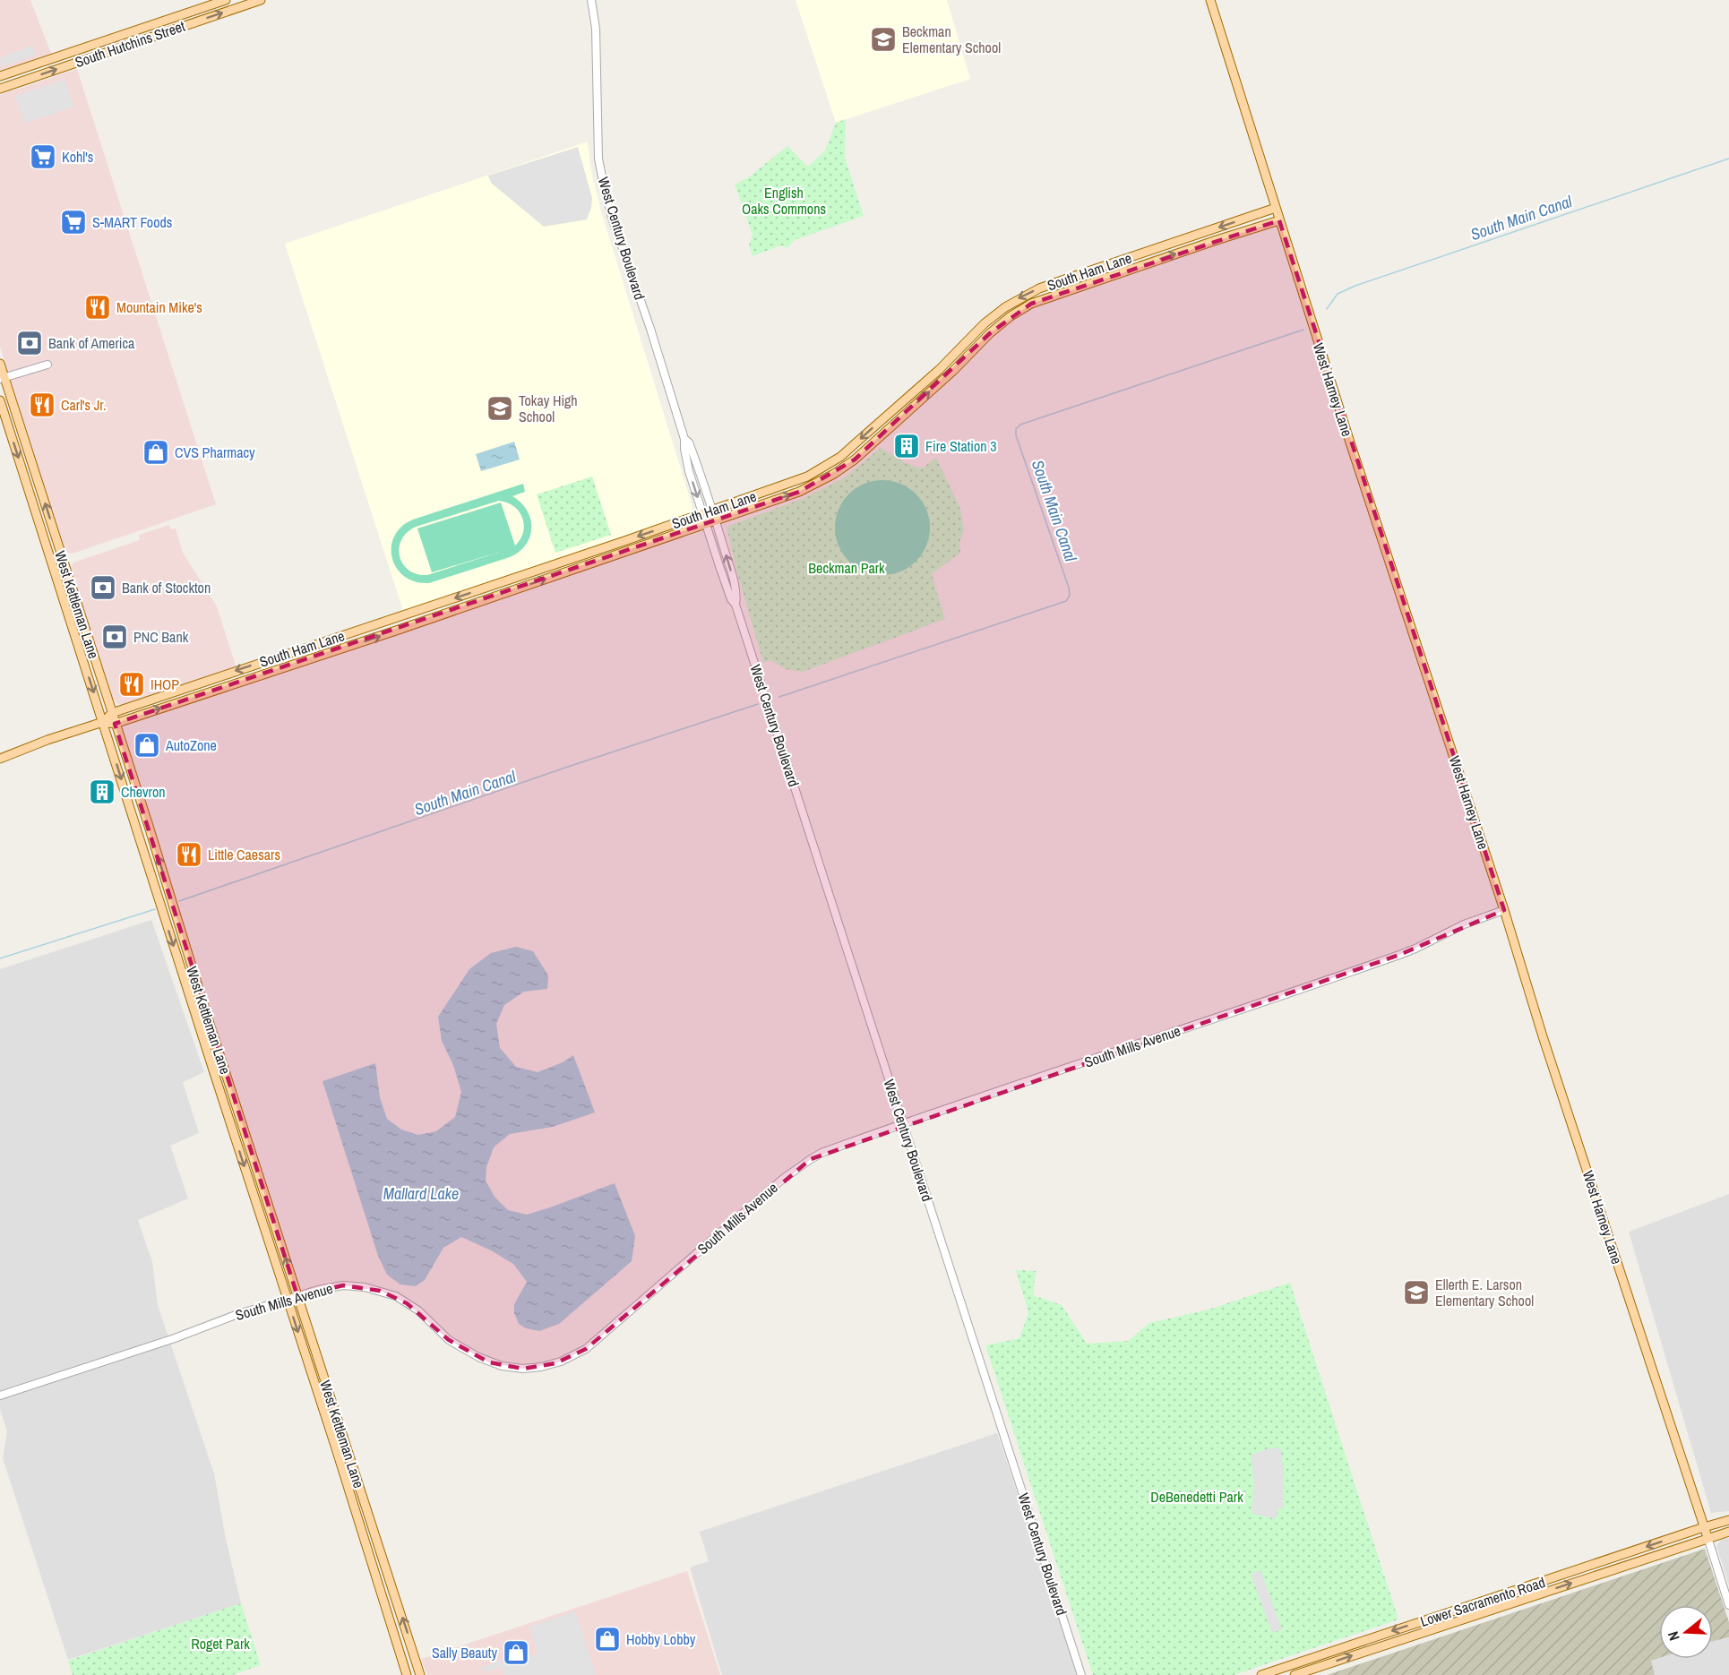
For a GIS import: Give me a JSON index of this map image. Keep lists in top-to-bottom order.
{
  "streets": {
    "main road": [
      "South Hutchins Street",
      "South Ham Lane",
      "West Harney Lane",
      "West Kettleman Lane",
      "Lower Sacramento Road"
    ],
    "street": ["West Century Boulevard", "South Mills Avenue"]
  },
  "crossings": [
    ["West Century Boulevard", "South Ham Lane"],
    ["West Century Boulevard", "South Mills Avenue"],
    ["South Ham Lane", "West Harney Lane"],
    ["South Ham Lane", "West Kettleman Lane"],
    ["West Harney Lane", "South Mills Avenue"],
    ["West Harney Lane", "Lower Sacramento Road"],
    ["West Kettleman Lane", "South Mills Avenue"]
  ],
  "water": ["South Main Canal", "Mallard Lake"],
  "parks": [
    "English Oaks Commons",
    "Beckman Park",
    "DeBenedetti Park",
    "Roget Park"
  ],
  "places": {
    "school or university": ["Beckman Elementary School", "Tokay High School", "Ellerth E. Larson Elementary School"],
    "supermarket": ["Kohl's", "S-MART Foods"],
    "restaurant": [
      "Mountain Mike's",
      "Carl's Jr.",
      "IHOP",
      "Little Caesars"
    ],
    "bank": ["Bank of America", "Bank of Stockton", "PNC Bank"],
    "building": ["Fire Station 3", "Chevron"],
    "shop": [
      "CVS Pharmacy",
      "AutoZone",
      "Hobby Lobby",
      "Sally Beauty"
    ]
  },
  "north": "left"
}
